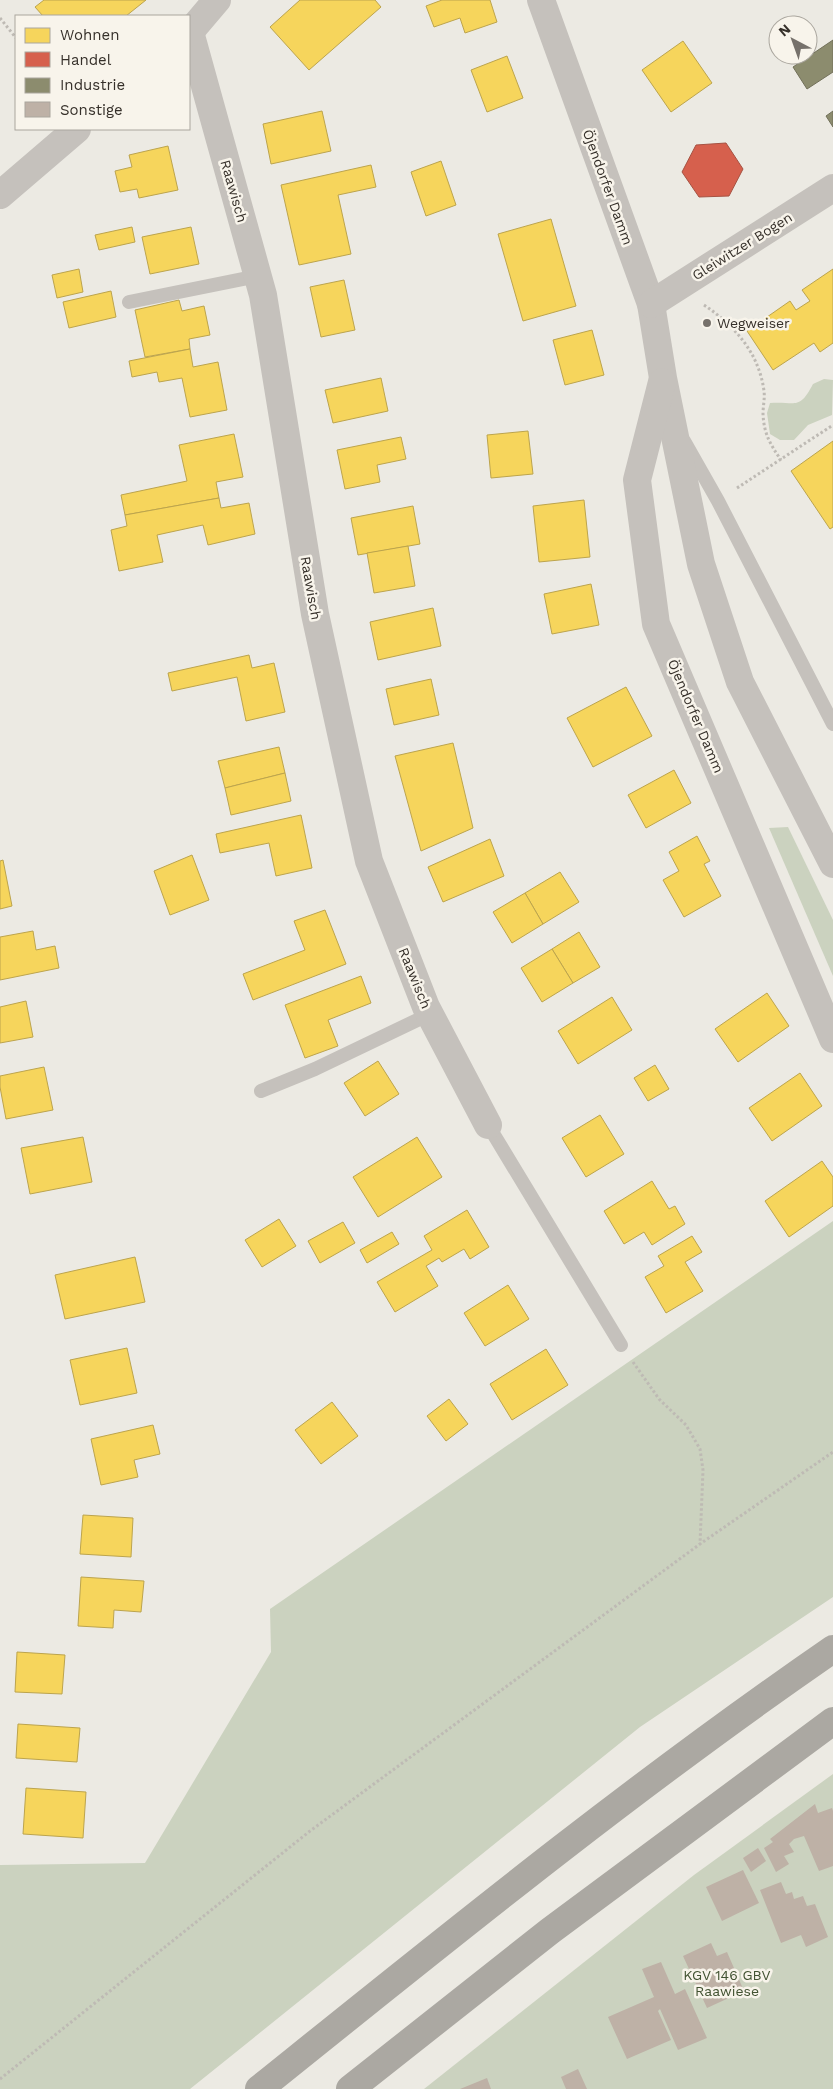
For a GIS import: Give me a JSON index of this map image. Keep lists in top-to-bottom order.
{
  "streets": {
    "street": ["Öjendorfer Damm", "Raawisch", "Gleiwitzer Bogen"]
  },
  "crossings": [
    ["Öjendorfer Damm", "Gleiwitzer Bogen"]
  ],
  "parks": ["KGV 146 GBV Raawiese"],
  "places": ["Wegweiser"],
  "legend": [
    "Wohnen",
    "Handel",
    "Industrie",
    "Sonstige"
  ],
  "north": "top left"
}
